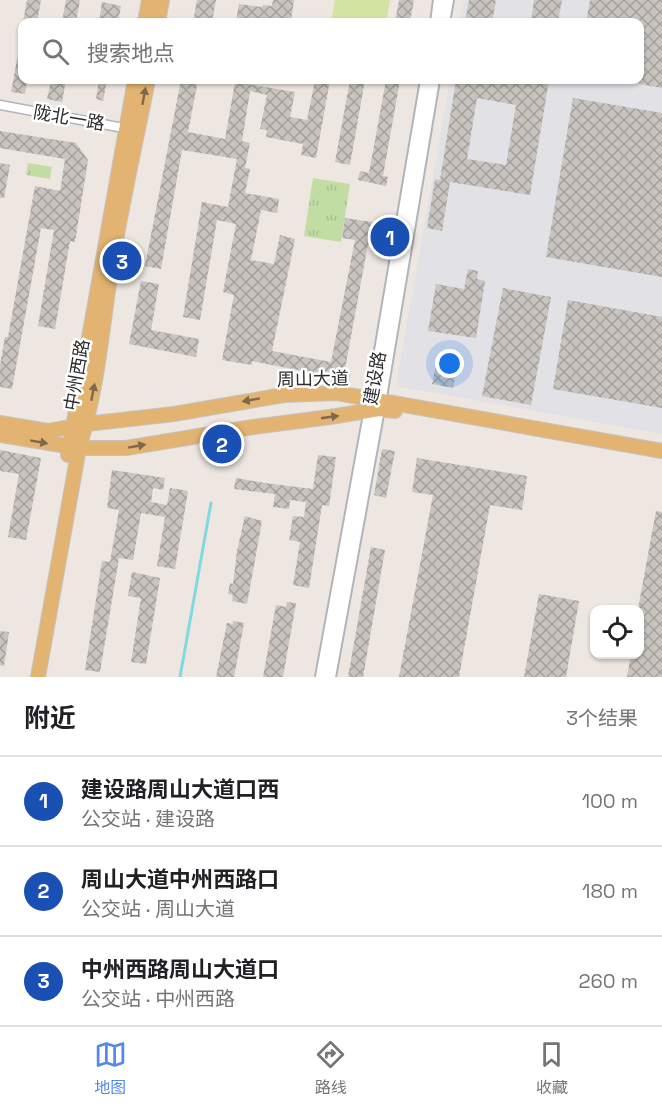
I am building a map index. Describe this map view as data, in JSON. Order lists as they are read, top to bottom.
{
  "streets": {
    "main road": ["中州西路", "周山大道"],
    "street": ["陇北一路", "建设路"]
  },
  "crossings": [
    ["陇北一路", "中州西路"],
    ["中州西路", "周山大道"],
    ["建设路", "周山大道"]
  ],
  "page": {
    "search": "搜索地点",
    "pins": ["1", "3", "2"],
    "heading": ["附近", "3个结果"],
    "list": [
      {
        "mark": "1",
        "name": "建设路周山大道口西",
        "note": "公交站 · 建设路",
        "value": "100 m"
      },
      {
        "mark": "2",
        "name": "周山大道中州西路口",
        "note": "公交站 · 周山大道",
        "value": "180 m"
      },
      {
        "mark": "3",
        "name": "中州西路周山大道口",
        "note": "公交站 · 中州西路",
        "value": "260 m"
      }
    ],
    "nav": ["地图", "路线", "收藏"]
  }
}
